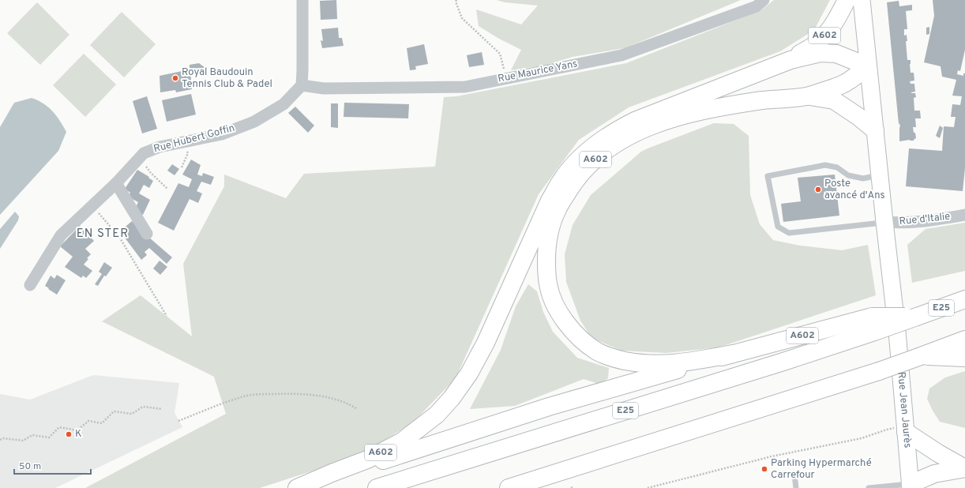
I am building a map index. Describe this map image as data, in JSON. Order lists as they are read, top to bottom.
{
  "streets": {
    "highway": ["A602", "E25"],
    "main road": ["Rue Jean Jaurès"],
    "street": ["Rue Maurice Yans", "Rue Hubert Goffin", "Rue d'Italie"]
  },
  "crossings": [
    ["A602", "E25"],
    ["A602", "Rue Jean Jaurès"],
    ["Rue Maurice Yans", "Rue Hubert Goffin"],
    ["Rue d'Italie", "Rue Jean Jaurès"]
  ],
  "districts": ["EN STER"],
  "places": [
    "Royal Baudouin Tennis Club & Padel",
    "Poste avancé d'Ans",
    "K",
    "Parking Hypermarché Carrefour"
  ],
  "scale_bar": "50 m"
}
